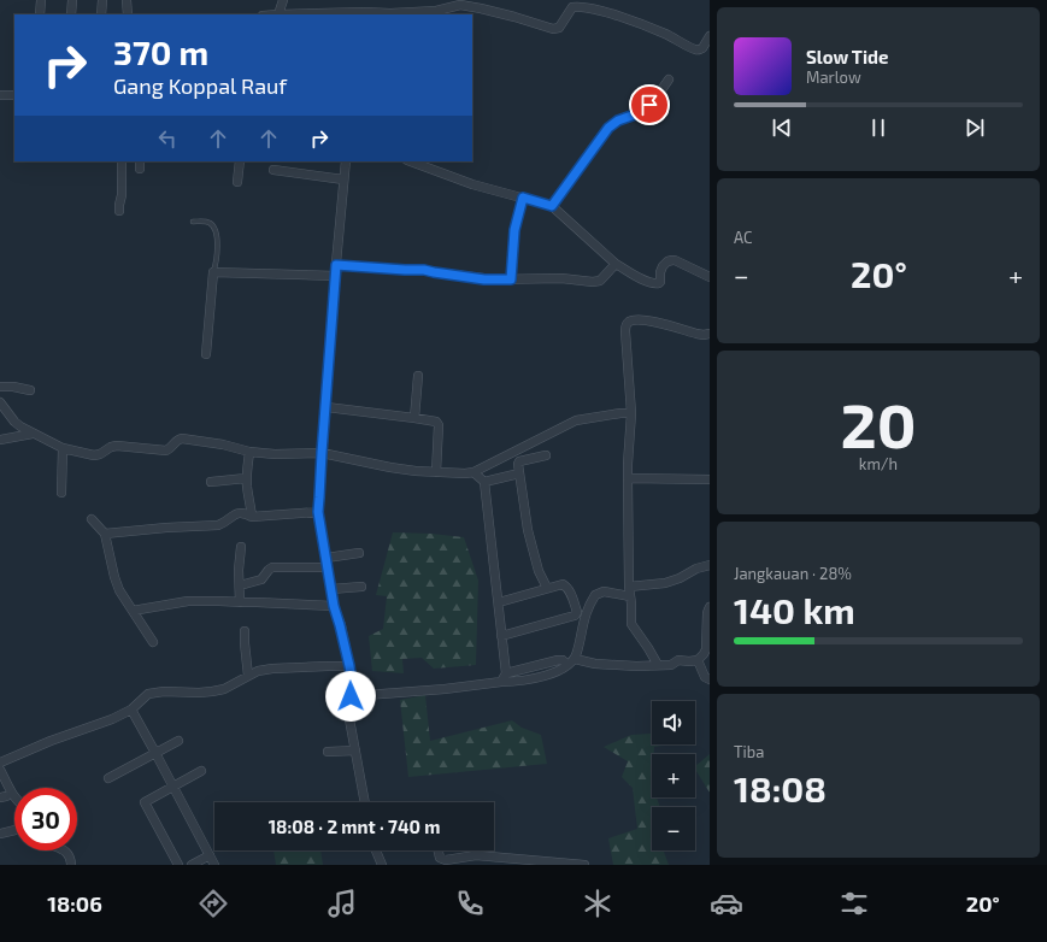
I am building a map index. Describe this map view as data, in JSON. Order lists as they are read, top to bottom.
{
  "page": {
    "turn": ["370 m", "Gang Koppal Rauf"],
    "song": ["Slow Tide", "Marlow"],
    "tile": [
      "AC",
      ["20", "km/h"],
      ["Jangkauan · 28%", "140 km"],
      ["Tiba", "18:08"]
    ],
    "heat": ["−", "20°", "+"],
    "map_buttons": ["+", "−"],
    "limit": "30",
    "trip": "18:08 · 2 mnt · 740 m",
    "tabs": ["18:06", "20°"]
  }
}
